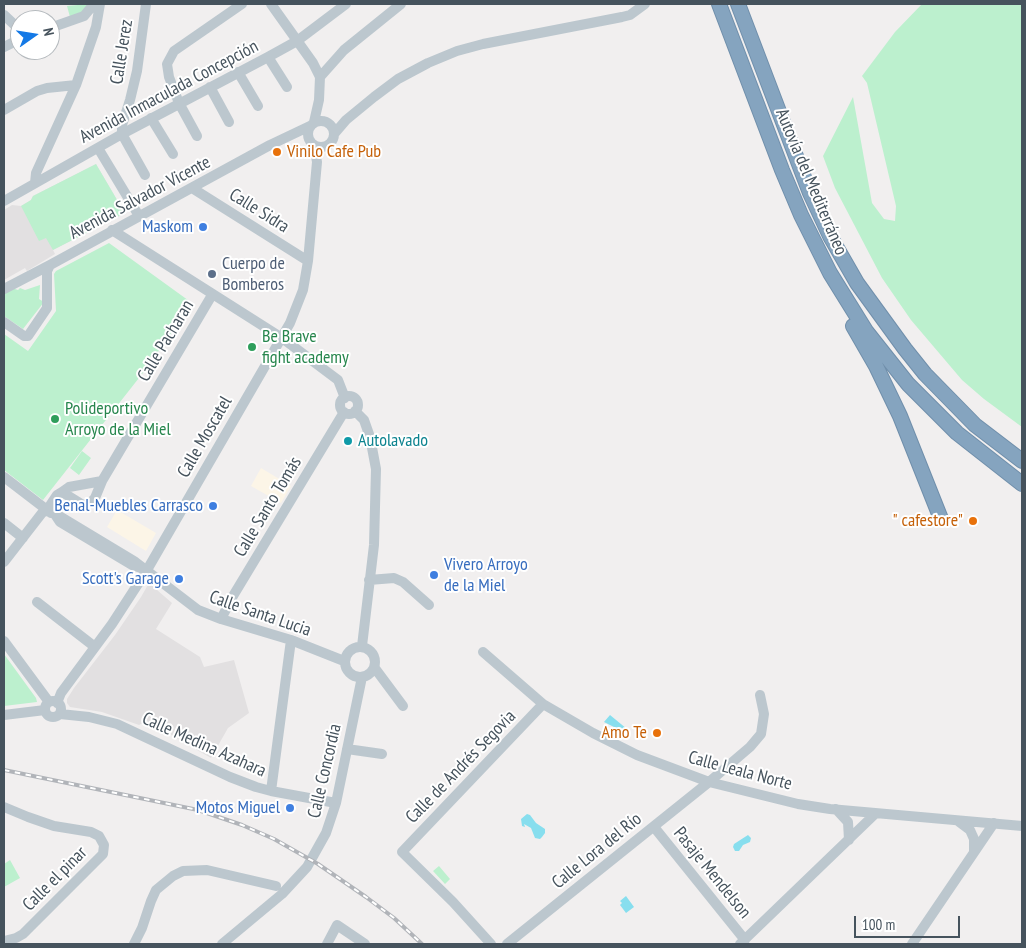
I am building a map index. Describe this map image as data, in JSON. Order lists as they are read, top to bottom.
{
  "streets": {
    "highway": ["Autovía del Mediterráneo"],
    "street": [
      "Calle Jerez",
      "Avenida Inmaculada Concepción",
      "Avenida Salvador Vicente",
      "Calle Sidra",
      "Calle Pacharan",
      "Calle Moscatel",
      "Calle Santo Tomás",
      "Calle Santa Lucia",
      "Calle Medina Azahara",
      "Calle de Andrés Segovia",
      "Calle Concordia",
      "Calle Leala Norte",
      "Calle Lora del Río",
      "Pasaje Mendelson",
      "Calle el pinar"
    ]
  },
  "crossings": [
    ["Calle Jerez", "Avenida Inmaculada Concepción"],
    ["Avenida Salvador Vicente", "Calle Sidra"],
    ["Avenida Salvador Vicente", "Calle Moscatel"],
    ["Calle Sidra", "Calle Moscatel"],
    ["Calle Moscatel", "Calle Santa Lucia"],
    ["Calle Moscatel", "Calle Medina Azahara"],
    ["Calle Santo Tomás", "Calle Santa Lucia"],
    ["Calle Santa Lucia", "Calle Concordia"],
    ["Calle Medina Azahara", "Calle Concordia"],
    ["Calle de Andrés Segovia", "Calle Leala Norte"],
    ["Calle Leala Norte", "Calle Lora del Río"],
    ["Calle Lora del Río", "Pasaje Mendelson"]
  ],
  "places": [
    "Vinilo Cafe Pub",
    "Maskom",
    "Cuerpo de Bomberos",
    "Be Brave fight academy",
    "Polideportivo Arroyo de la Miel",
    "Autolavado",
    "Benal-Muebles Carrasco",
    "\" cafestore\"",
    "Vivero Arroyo de la Miel",
    "Scott's Garage",
    "Amo Te",
    "Motos Miguel"
  ],
  "scale_bar": "100 m",
  "north": "right"
}
